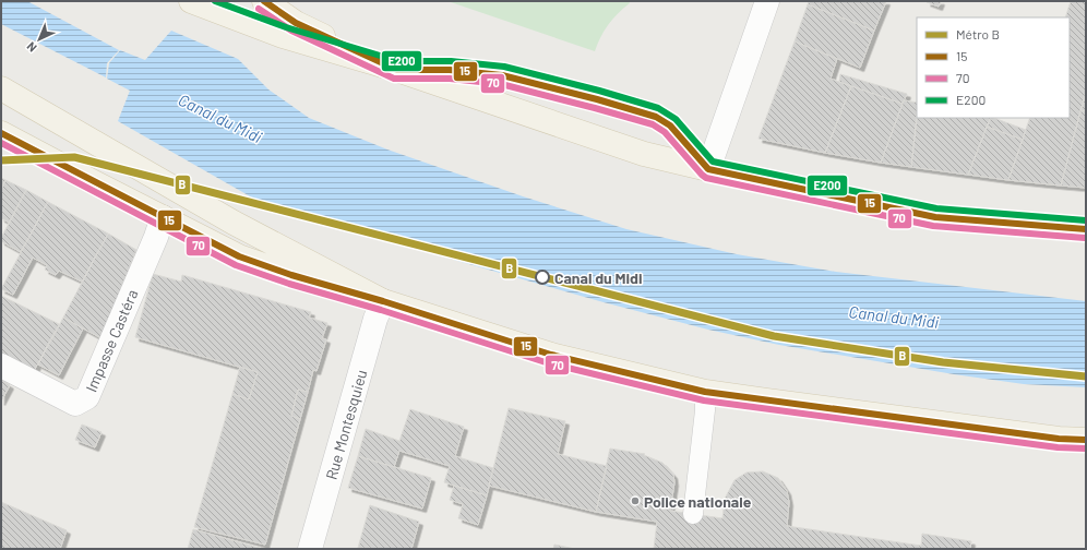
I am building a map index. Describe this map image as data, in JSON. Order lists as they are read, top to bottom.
{
  "streets": {
    "street": ["Impasse Castéra", "Rue Montesquieu"]
  },
  "water": ["Canal du Midi"],
  "places": ["Canal du Midi", "Police nationale"],
  "lines": [
    "transit line 15",
    "transit line E200",
    "transit line 70",
    "metro line B"
  ],
  "legend": [
    "Métro B",
    "15",
    "70",
    "E200"
  ],
  "north": "bottom left"
}
